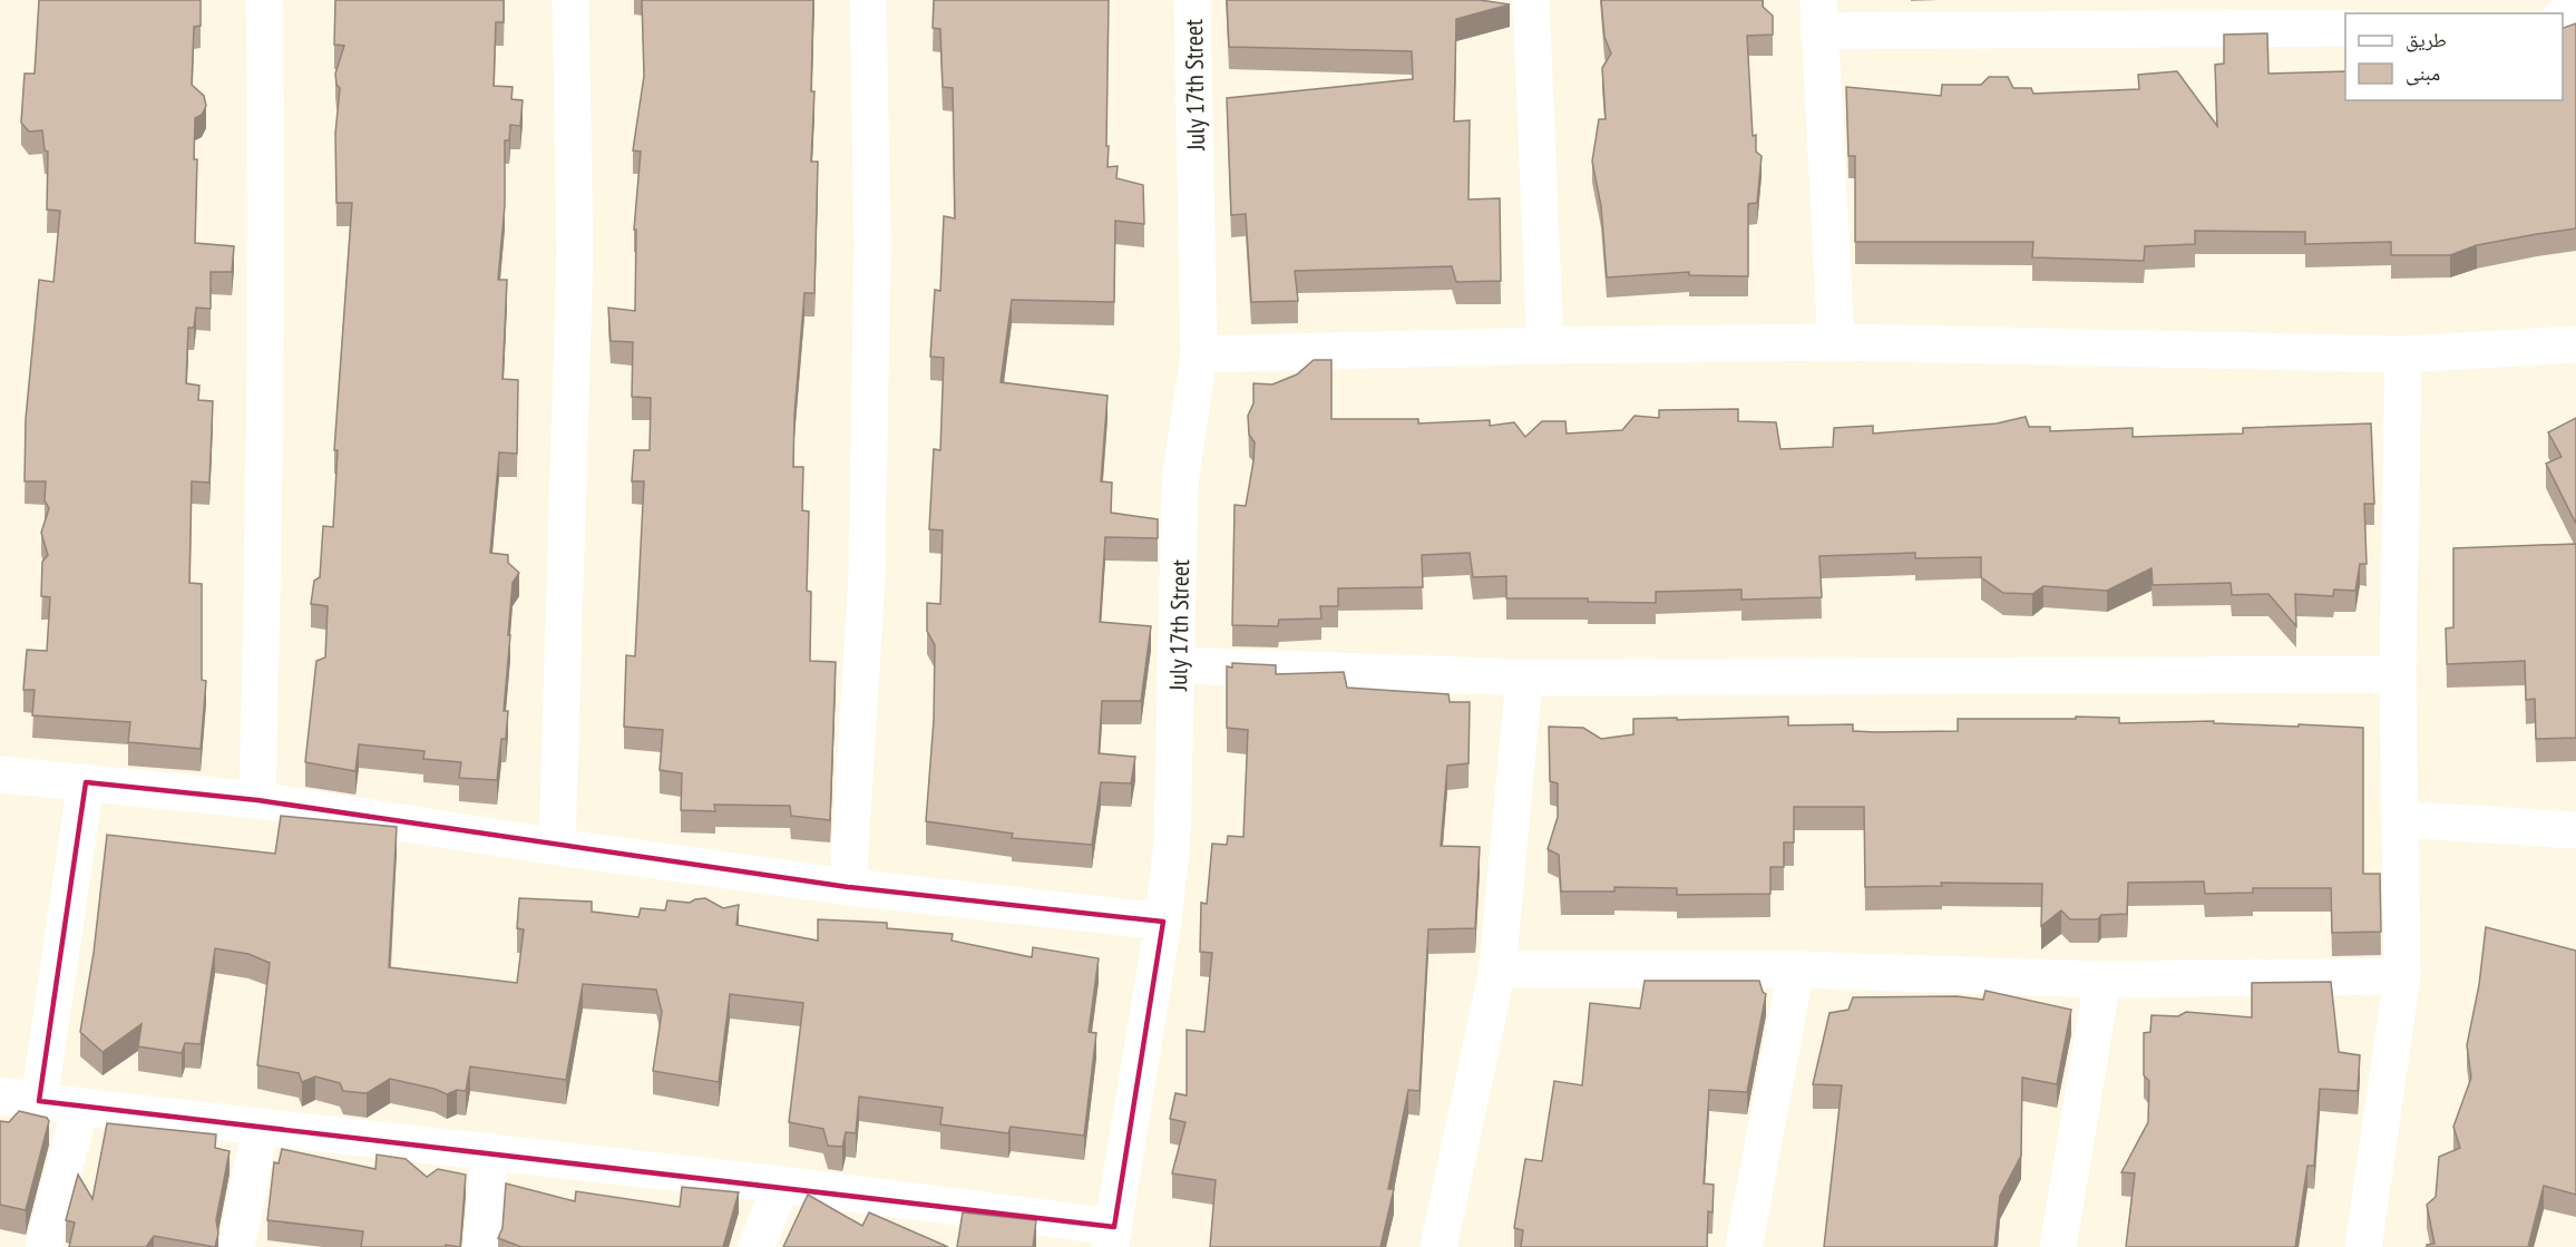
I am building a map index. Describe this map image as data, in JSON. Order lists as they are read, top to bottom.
{
  "streets": {
    "street": ["July 17th Street"]
  },
  "legend": ["طريق", "مبنى"]
}
